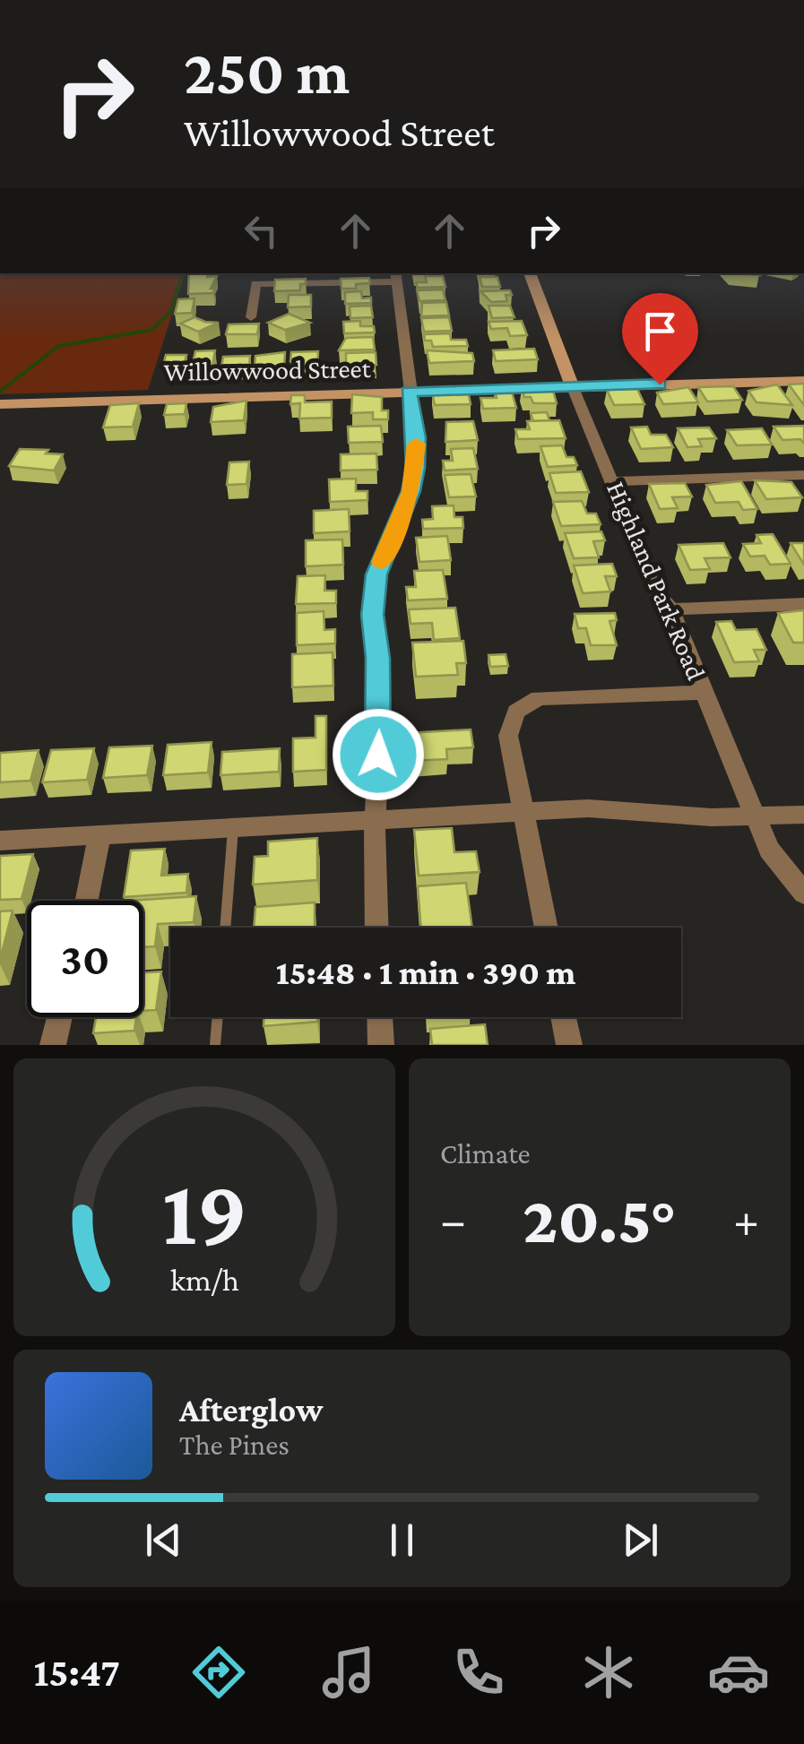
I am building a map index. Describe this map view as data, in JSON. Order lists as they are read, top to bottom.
{
  "streets": {
    "street": ["Willowwood Street", "Highland Park Road"]
  },
  "crossings": [
    ["Willowwood Street", "Highland Park Road"]
  ],
  "page": {
    "turn": ["250 m", "Willowwood Street"],
    "limit": "30",
    "trip": "15:48 · 1 min · 390 m",
    "tile": "Climate",
    "heat": ["−", "20.5°", "+"],
    "song": ["Afterglow", "The Pines"],
    "tabs": "15:47",
    "gauge": ["19", "km/h"]
  }
}
